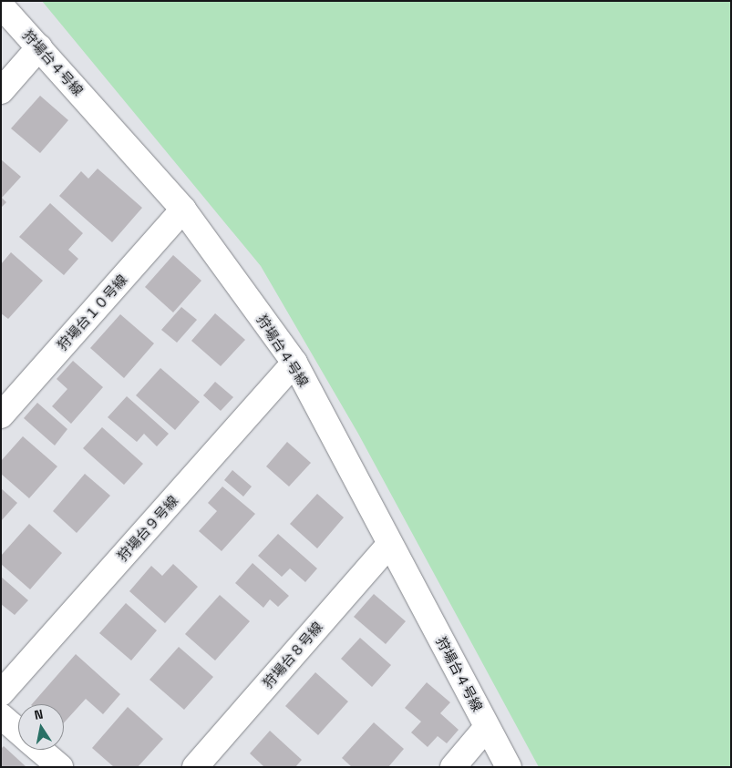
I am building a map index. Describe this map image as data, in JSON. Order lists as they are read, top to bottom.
{
  "streets": {
    "street": [
      "狩場台４号線",
      "狩場台１０号線",
      "狩場台９号線",
      "狩場台８号線"
    ]
  },
  "crossings": [
    ["狩場台４号線", "狩場台１０号線"],
    ["狩場台４号線", "狩場台９号線"],
    ["狩場台４号線", "狩場台８号線"]
  ],
  "north": "top"
}
